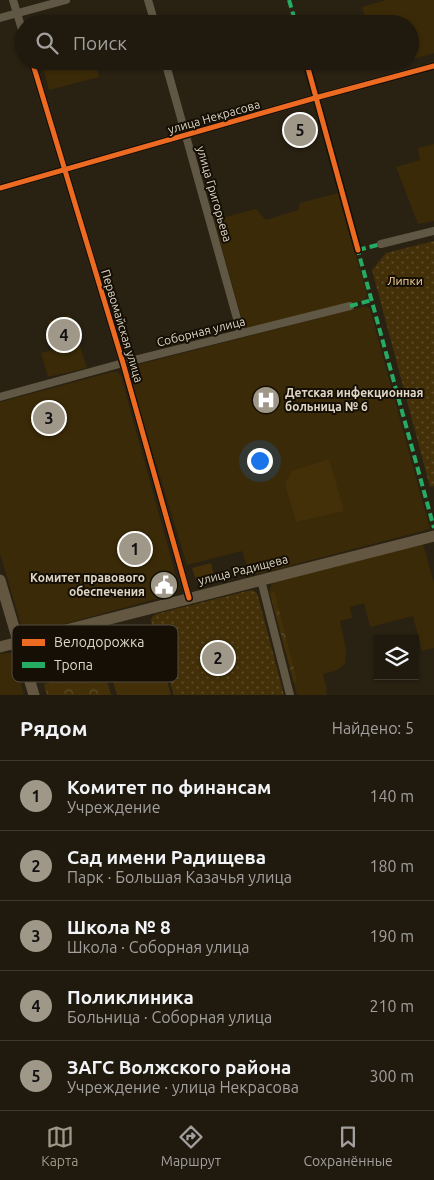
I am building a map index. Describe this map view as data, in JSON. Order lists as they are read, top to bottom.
{
  "streets": {
    "street": [
      "улица Некрасова",
      "улица Григорьева",
      "Первомайская улица",
      "Соборная улица",
      "улица Радищева"
    ]
  },
  "crossings": [
    ["улица Некрасова", "улица Григорьева"],
    ["улица Некрасова", "Первомайская улица"],
    ["улица Григорьева", "Соборная улица"],
    ["Первомайская улица", "Соборная улица"],
    ["Первомайская улица", "улица Радищева"]
  ],
  "parks": ["Липки"],
  "places": {
    "hospital": ["Детская инфекционная больница № 6"],
    "public building": ["Комитет правового обеспечения"]
  },
  "legend": ["Велодорожка", "Тропа"],
  "page": {
    "search": "Поиск",
    "pins": [
      "5",
      "4",
      "3",
      "1",
      "2"
    ],
    "heading": ["Рядом", "Найдено: 5"],
    "list": [
      {
        "mark": "1",
        "name": "Комитет по финансам",
        "note": "Учреждение",
        "value": "140 m"
      },
      {
        "mark": "2",
        "name": "Сад имени Радищева",
        "note": "Парк · Большая Казачья улица",
        "value": "180 m"
      },
      {
        "mark": "3",
        "name": "Школа № 8",
        "note": "Школа · Соборная улица",
        "value": "190 m"
      },
      {
        "mark": "4",
        "name": "Поликлиника",
        "note": "Больница · Соборная улица",
        "value": "210 m"
      },
      {
        "mark": "5",
        "name": "ЗАГС Волжского района",
        "note": "Учреждение · улица Некрасова",
        "value": "300 m"
      }
    ],
    "nav": ["Карта", "Маршрут", "Сохранённые"]
  }
}
